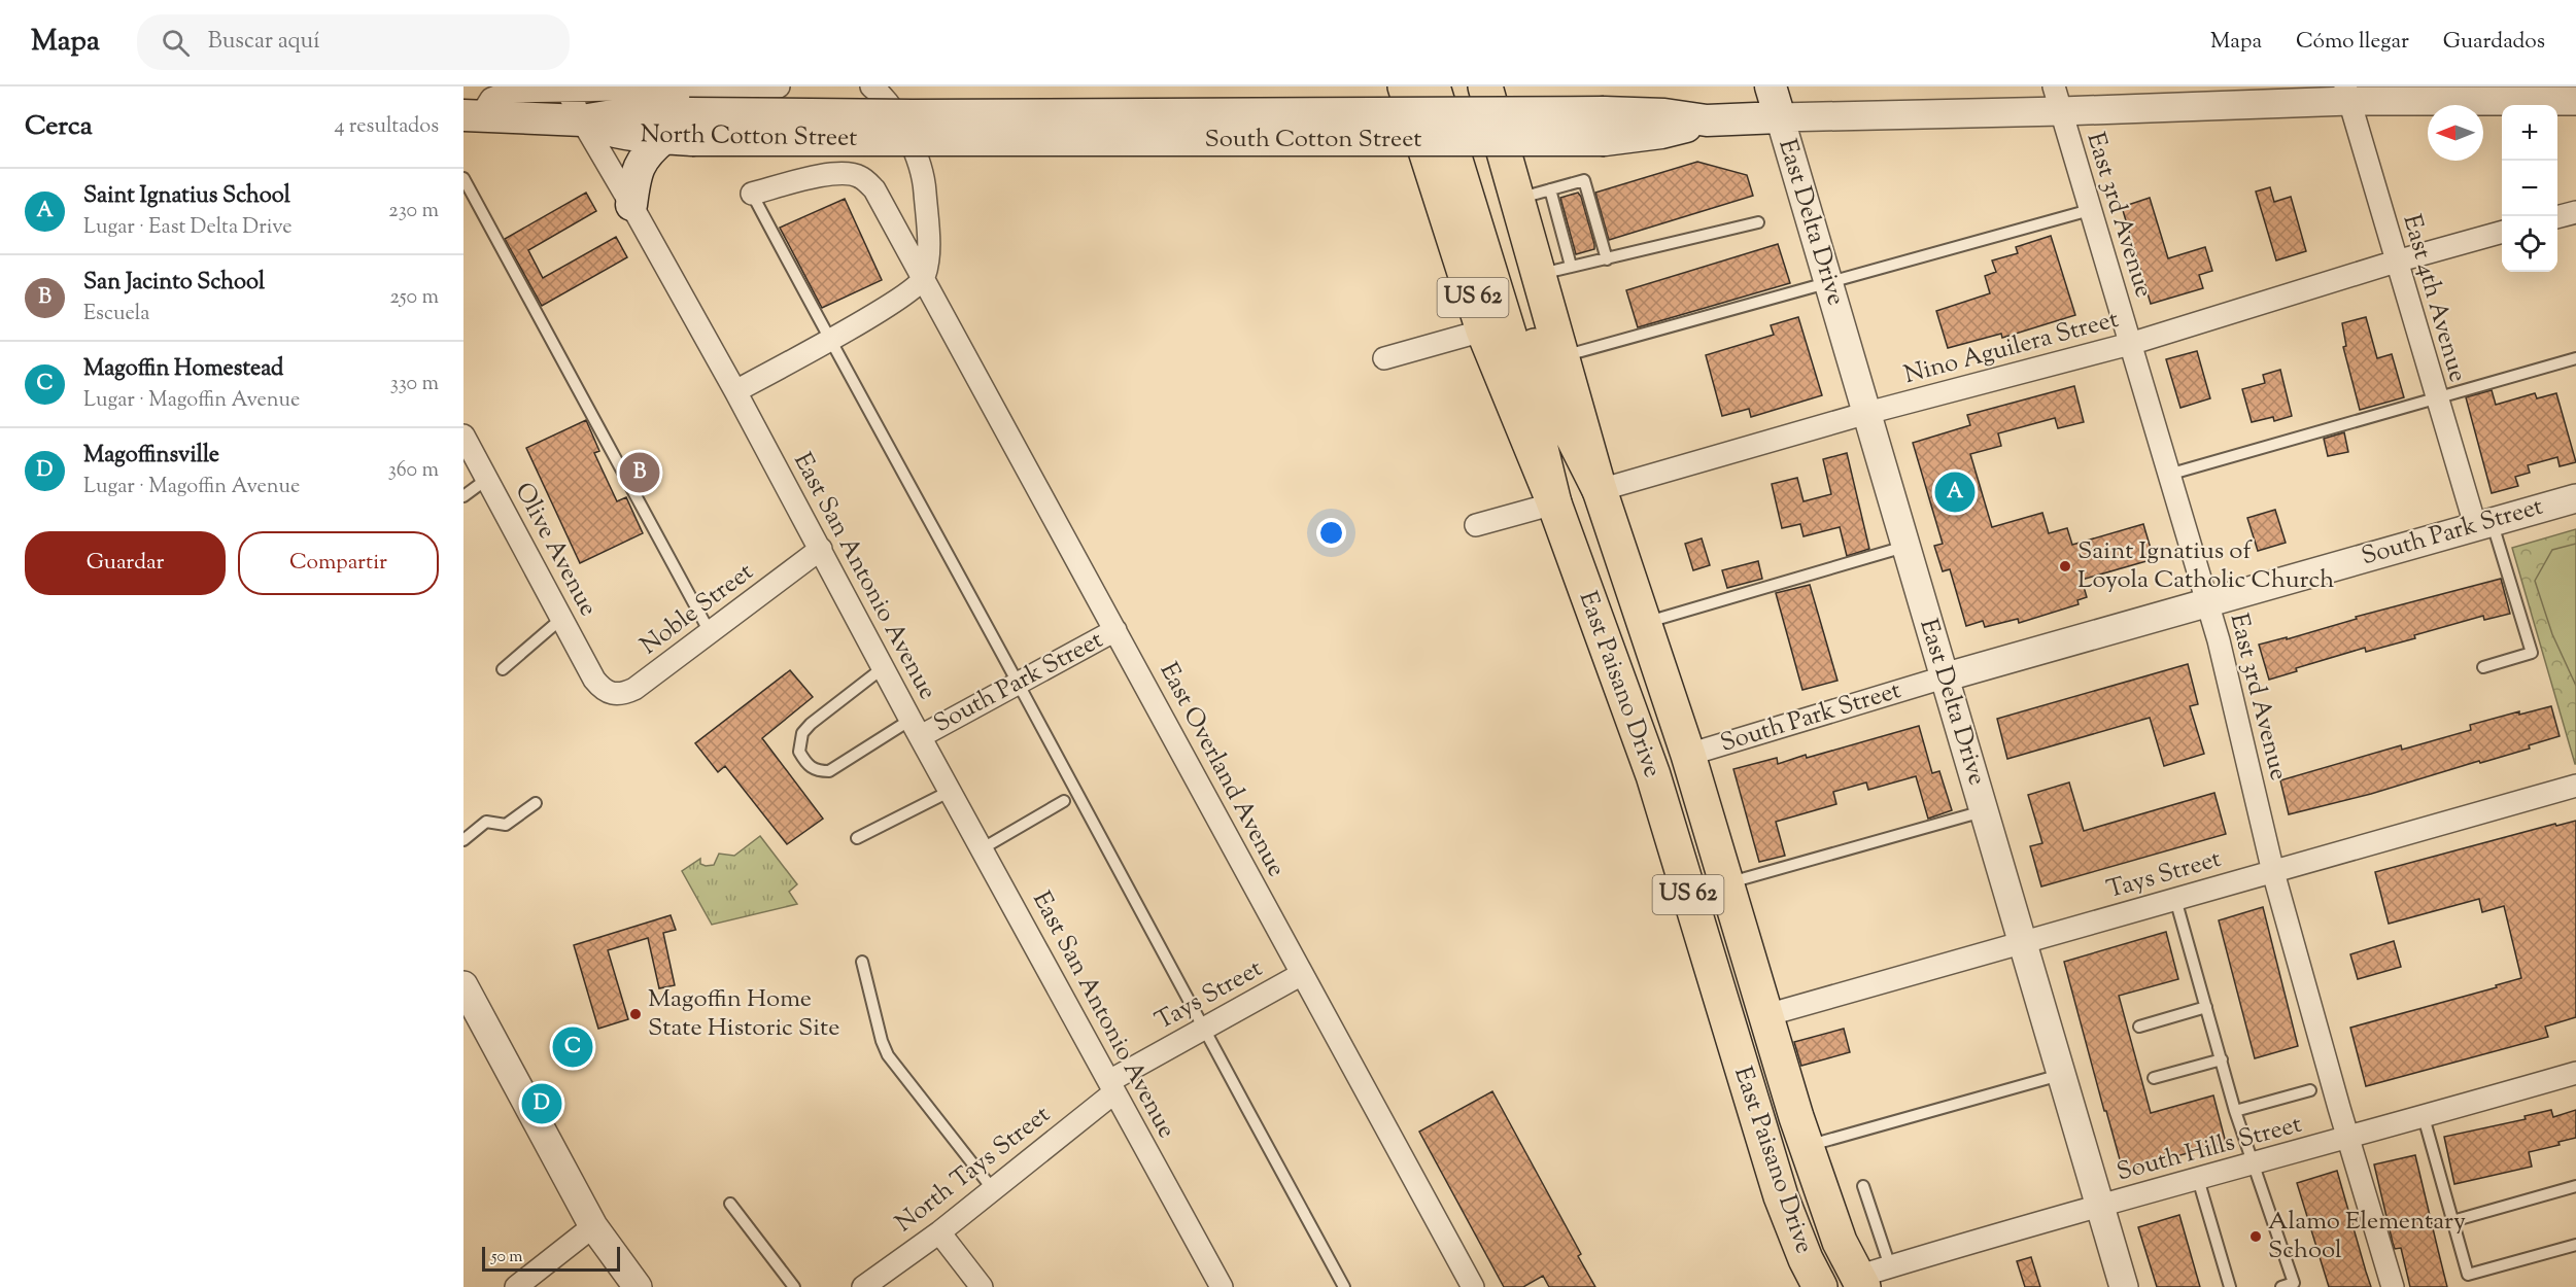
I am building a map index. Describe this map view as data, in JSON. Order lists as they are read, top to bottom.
{
  "streets": {
    "main road": [
      "North Cotton Street",
      "South Cotton Street",
      "US 62",
      "East Paisano Drive"
    ],
    "street": [
      "East 3rd Avenue",
      "East Delta Drive",
      "East 4th Avenue",
      "Nino Aguilera Street",
      "South Park Street",
      "Olive Avenue",
      "East San Antonio Avenue",
      "Noble Street",
      "East Overland Avenue",
      "Tays Street",
      "South Hills Street",
      "North Tays Street"
    ]
  },
  "crossings": [
    ["North Cotton Street", "South Cotton Street"],
    ["North Cotton Street", "East San Antonio Avenue"],
    ["South Cotton Street", "East 3rd Avenue"],
    ["South Cotton Street", "East Delta Drive"],
    ["South Cotton Street", "East 4th Avenue"],
    ["East 3rd Avenue", "Nino Aguilera Street"],
    ["East 3rd Avenue", "South Park Street"],
    ["East 3rd Avenue", "Tays Street"],
    ["East 3rd Avenue", "South Hills Street"],
    ["East Delta Drive", "Nino Aguilera Street"],
    ["East Delta Drive", "South Park Street"],
    ["East Delta Drive", "Tays Street"],
    ["East Delta Drive", "South Hills Street"],
    ["East 4th Avenue", "Nino Aguilera Street"],
    ["East 4th Avenue", "South Park Street"],
    ["Nino Aguilera Street", "East Paisano Drive"],
    ["South Park Street", "East San Antonio Avenue"],
    ["South Park Street", "East Paisano Drive"],
    ["South Park Street", "East Overland Avenue"],
    ["Olive Avenue", "Noble Street"],
    ["East San Antonio Avenue", "Noble Street"],
    ["East San Antonio Avenue", "Tays Street"],
    ["East San Antonio Avenue", "North Tays Street"],
    ["East Paisano Drive", "Tays Street"],
    ["East Paisano Drive", "South Hills Street"],
    ["East Overland Avenue", "Tays Street"],
    ["Tays Street", "North Tays Street"]
  ],
  "places": ["Saint Ignatius of Loyola Catholic Church", "Magoffin Home State Historic Site", "Alamo Elementary School"],
  "scale_bar": "50 m",
  "north": "left",
  "page": {
    "header": "Mapa",
    "search": "Buscar aquí",
    "nav": ["Mapa", "Cómo llegar", "Guardados"],
    "heading": ["Cerca", "4 resultados"],
    "map_buttons": ["+", "−"],
    "list": [
      {
        "mark": "A",
        "name": "Saint Ignatius School",
        "note": "Lugar · East Delta Drive",
        "value": "230 m"
      },
      {
        "mark": "B",
        "name": "San Jacinto School",
        "note": "Escuela",
        "value": "250 m"
      },
      {
        "mark": "C",
        "name": "Magoffin Homestead",
        "note": "Lugar · Magoffin Avenue",
        "value": "330 m"
      },
      {
        "mark": "D",
        "name": "Magoffinsville",
        "note": "Lugar · Magoffin Avenue",
        "value": "360 m"
      }
    ],
    "pins": [
      "B",
      "A",
      "C",
      "D"
    ],
    "buttons": ["Guardar", "Compartir"],
    "scale": "50 m"
  }
}
